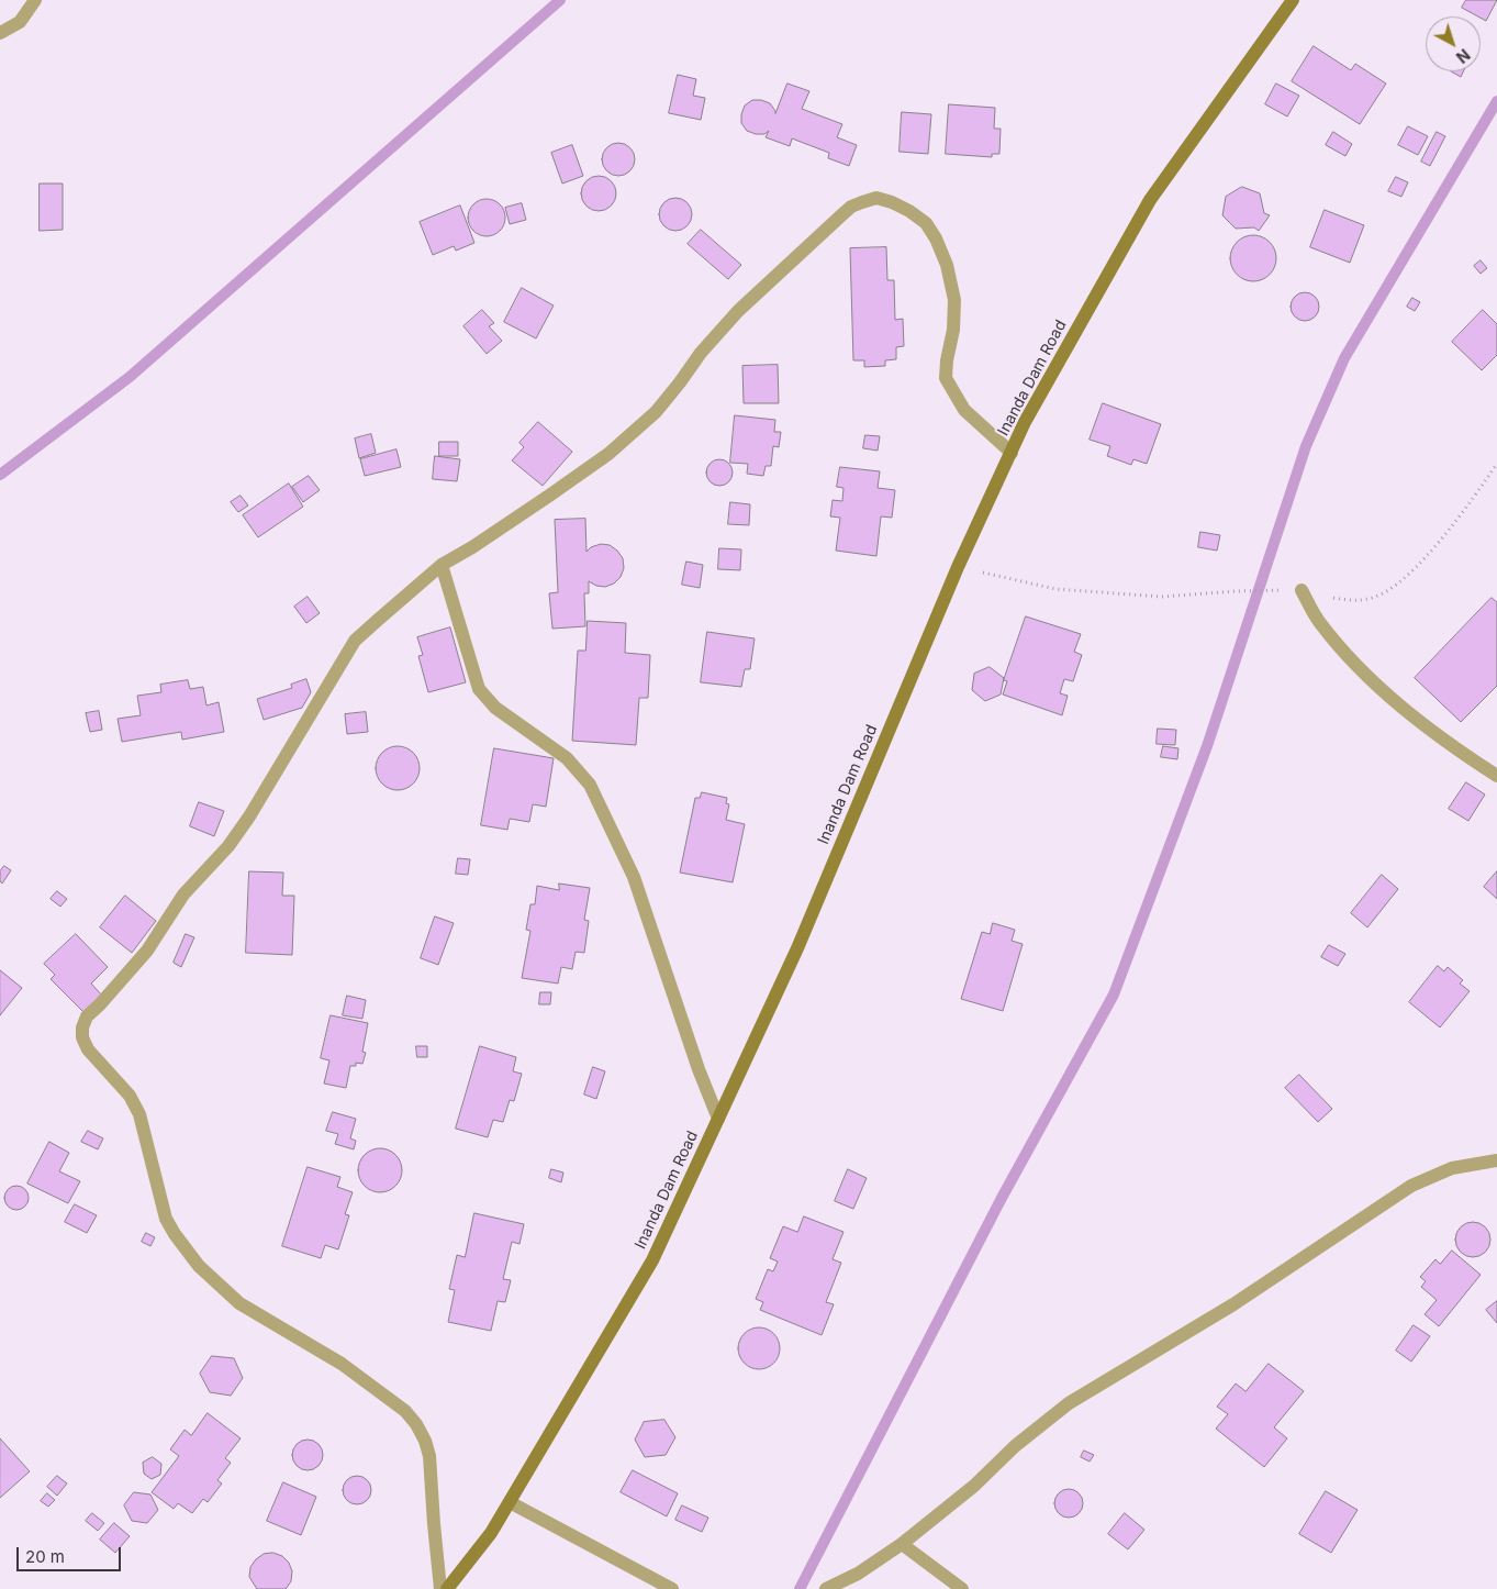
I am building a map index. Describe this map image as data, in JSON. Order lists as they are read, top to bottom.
{
  "streets": {
    "street": ["Inanda Dam Road"]
  },
  "scale_bar": "20 m",
  "north": "bottom right"
}
